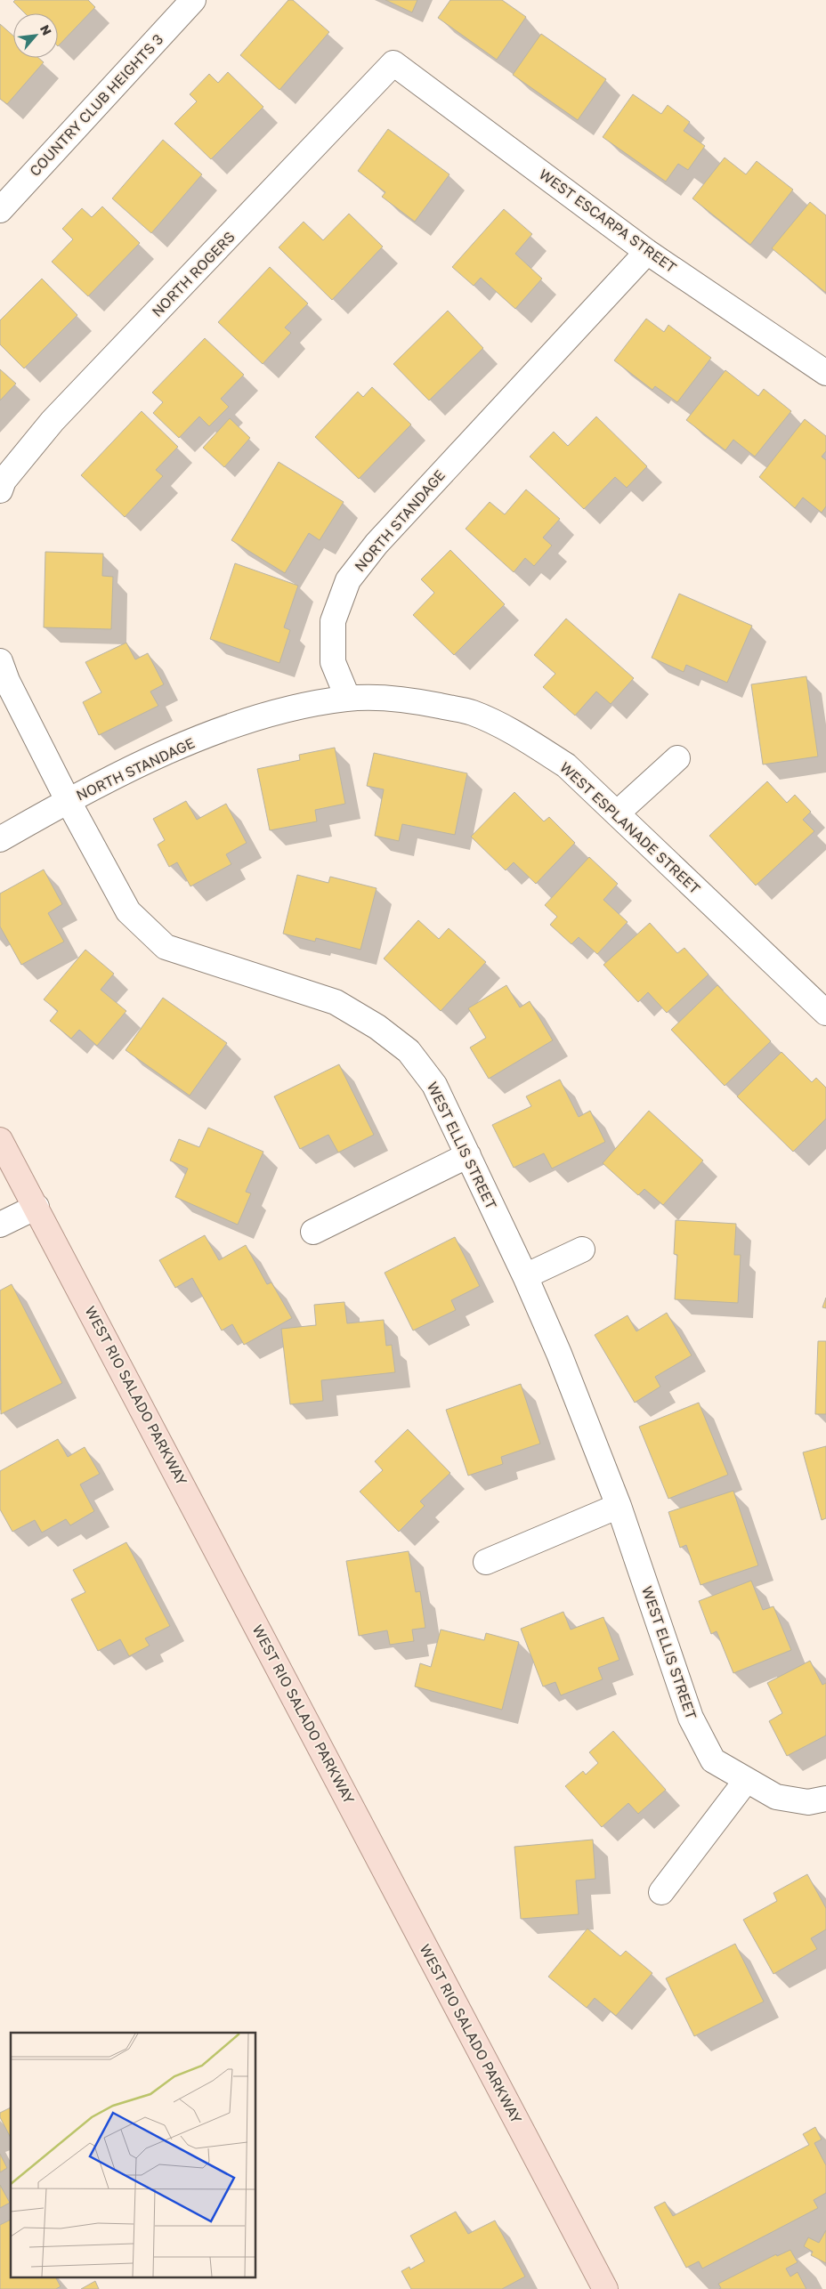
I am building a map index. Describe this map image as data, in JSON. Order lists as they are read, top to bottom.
{
  "streets": {
    "main road": ["WEST RIO SALADO PARKWAY"],
    "street": [
      "COUNTRY CLUB HEIGHTS 3",
      "WEST ESCARPA STREET",
      "NORTH ROGERS",
      "NORTH STANDAGE",
      "WEST ESPLANADE STREET",
      "WEST ELLIS STREET"
    ]
  },
  "crossings": [
    ["WEST ESCARPA STREET", "NORTH ROGERS"],
    ["WEST ESCARPA STREET", "NORTH STANDAGE"],
    ["NORTH STANDAGE", "WEST ESPLANADE STREET"],
    ["NORTH STANDAGE", "WEST ELLIS STREET"]
  ],
  "north": "top right"
}
